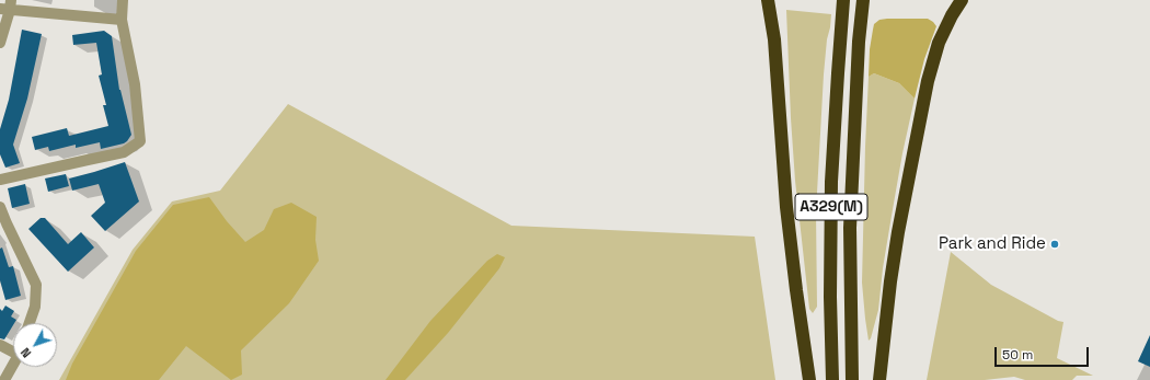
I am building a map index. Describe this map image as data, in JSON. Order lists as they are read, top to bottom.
{
  "streets": {
    "highway": ["A329(M)"]
  },
  "places": ["Park and Ride"],
  "scale_bar": "50 m",
  "north": "bottom left"
}
